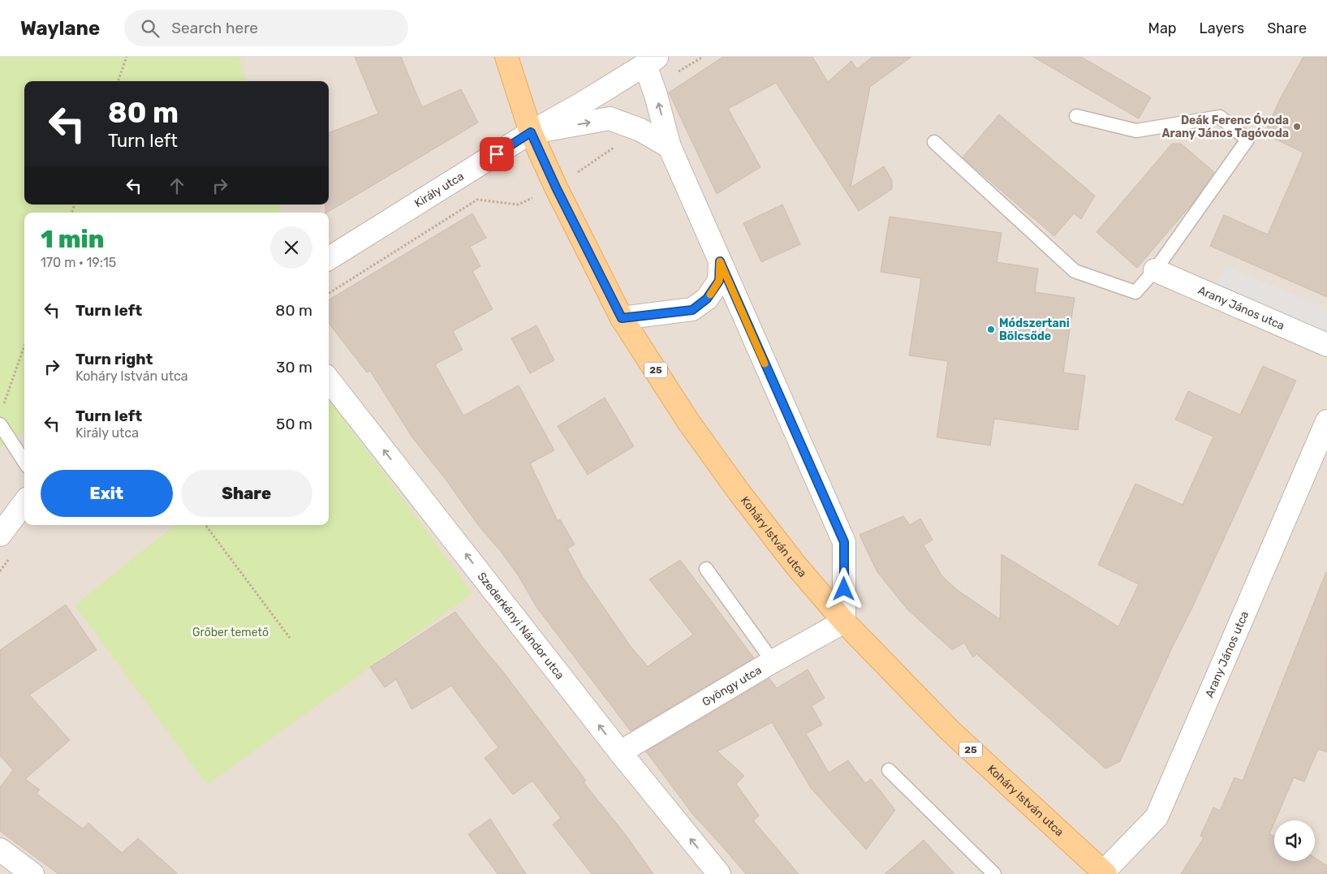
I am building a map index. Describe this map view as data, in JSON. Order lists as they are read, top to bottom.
{
  "streets": {
    "main road": ["25", "Koháry István utca"],
    "street": [
      "Király utca",
      "Arany János utca",
      "Szederkényi Nándor utca",
      "Gyöngy utca"
    ]
  },
  "crossings": [
    ["Király utca", "25"],
    ["Király utca", "Koháry István utca"],
    ["Arany János utca", "Koháry István utca"],
    ["25", "Koháry István utca"],
    ["Koháry István utca", "Gyöngy utca"],
    ["Szederkényi Nándor utca", "Gyöngy utca"]
  ],
  "one_way": ["Szederkényi Nándor utca"],
  "parks": ["Grőber temető"],
  "places": ["Deák Ferenc Óvoda Arany János Tagóvoda", "Módszertani Bölcsőde"],
  "page": {
    "header": "Waylane",
    "search": "Search here",
    "nav": ["Map", "Layers", "Share"],
    "turn": ["80 m", "Turn left"],
    "heading": ["1 min", "170 m · 19:15"],
    "list": [
      {
        "name": "Turn left",
        "value": "80 m"
      },
      {
        "name": "Turn right",
        "note": "Koháry István utca",
        "value": "30 m"
      },
      {
        "name": "Turn left",
        "note": "Király utca",
        "value": "50 m"
      }
    ],
    "buttons": ["Exit", "Share"]
  }
}
